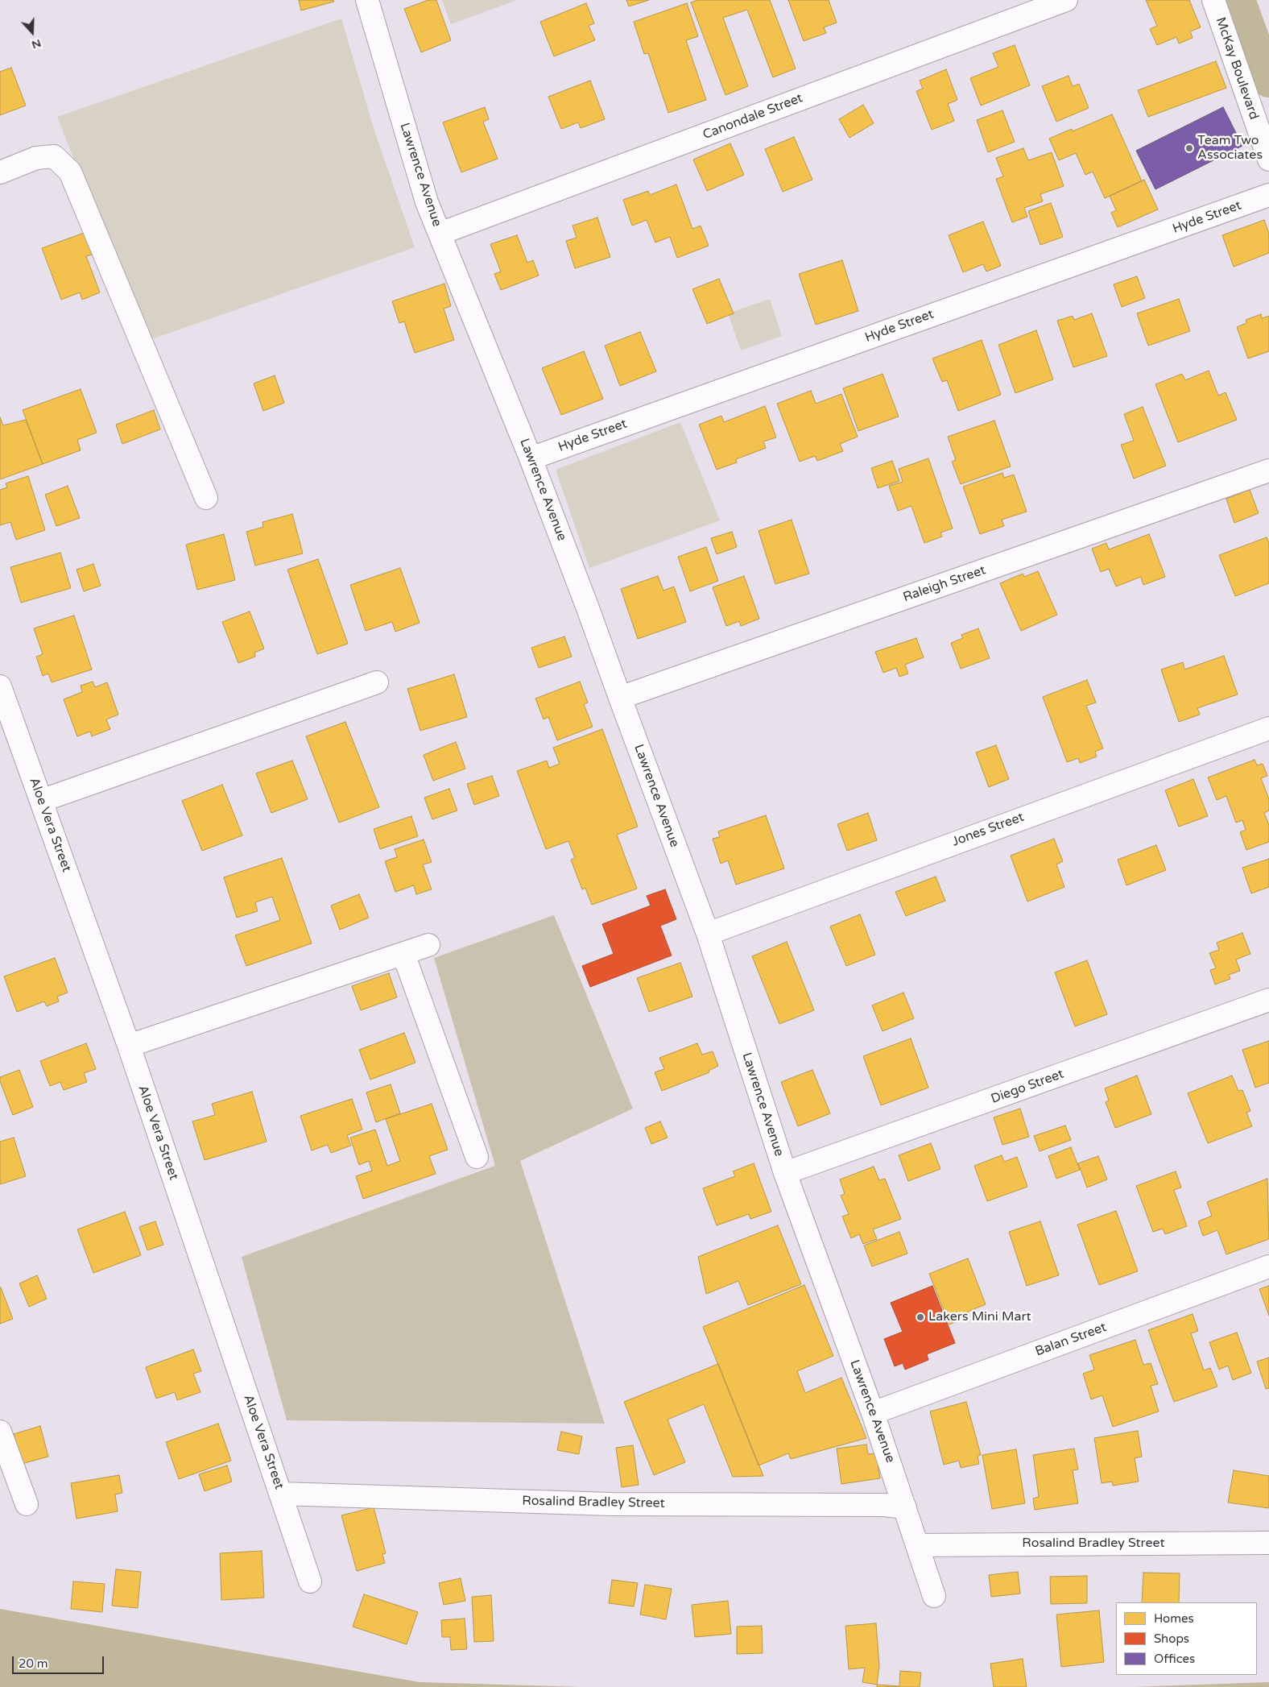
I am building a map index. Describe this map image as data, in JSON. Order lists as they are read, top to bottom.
{
  "streets": {
    "street": [
      "McKay Boulevard",
      "Canondale Street",
      "Lawrence Avenue",
      "Hyde Street",
      "Raleigh Street",
      "Aloe Vera Street",
      "Jones Street",
      "Diego Street",
      "Balan Street",
      "Rosalind Bradley Street"
    ]
  },
  "crossings": [
    ["Canondale Street", "Lawrence Avenue"],
    ["Lawrence Avenue", "Hyde Street"],
    ["Lawrence Avenue", "Raleigh Street"],
    ["Lawrence Avenue", "Jones Street"],
    ["Lawrence Avenue", "Diego Street"],
    ["Lawrence Avenue", "Balan Street"],
    ["Lawrence Avenue", "Rosalind Bradley Street"],
    ["Aloe Vera Street", "Rosalind Bradley Street"]
  ],
  "places": ["Team Two Associates", "Lakers Mini Mart"],
  "legend": ["Homes", "Shops", "Offices"],
  "scale_bar": "20 m",
  "north": "bottom"
}
